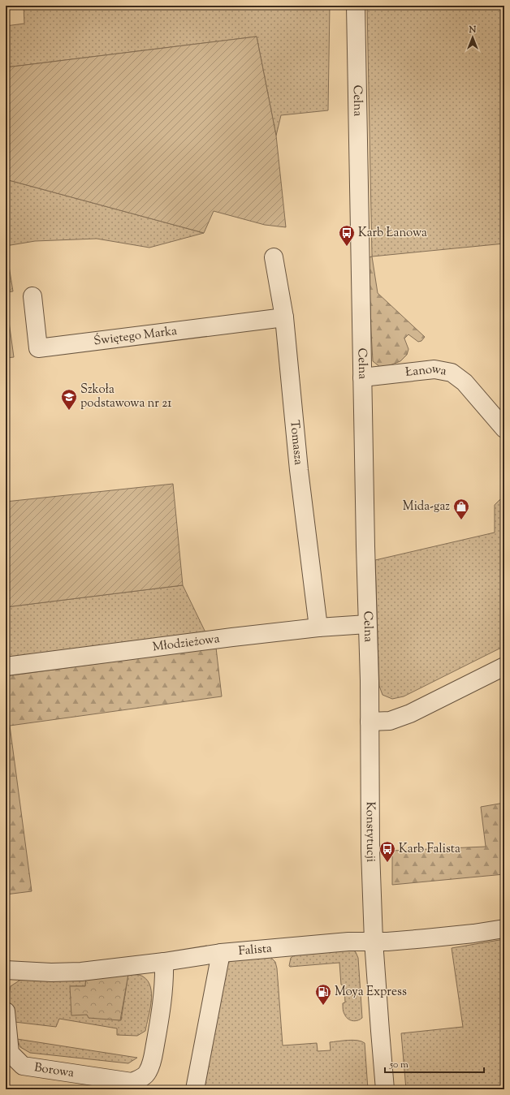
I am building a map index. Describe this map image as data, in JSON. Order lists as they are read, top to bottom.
{
  "streets": {
    "street": [
      "Celna",
      "Świętego Marka",
      "Łanowa",
      "Tomasza",
      "Młodzieżowa",
      "Konstytucji",
      "Falista",
      "Borowa"
    ]
  },
  "crossings": [
    ["Celna", "Łanowa"],
    ["Celna", "Młodzieżowa"],
    ["Celna", "Konstytucji"],
    ["Świętego Marka", "Tomasza"],
    ["Tomasza", "Młodzieżowa"],
    ["Konstytucji", "Falista"],
    ["Falista", "Borowa"]
  ],
  "places": {
    "bus stop": ["Karb Łanowa", "Karb Falista"],
    "school or university": ["Szkoła podstawowa nr 21"],
    "shop": ["Mida-gaz"],
    "fuel station": ["Moya Express"]
  },
  "scale_bar": "50 m",
  "north": "top"
}
